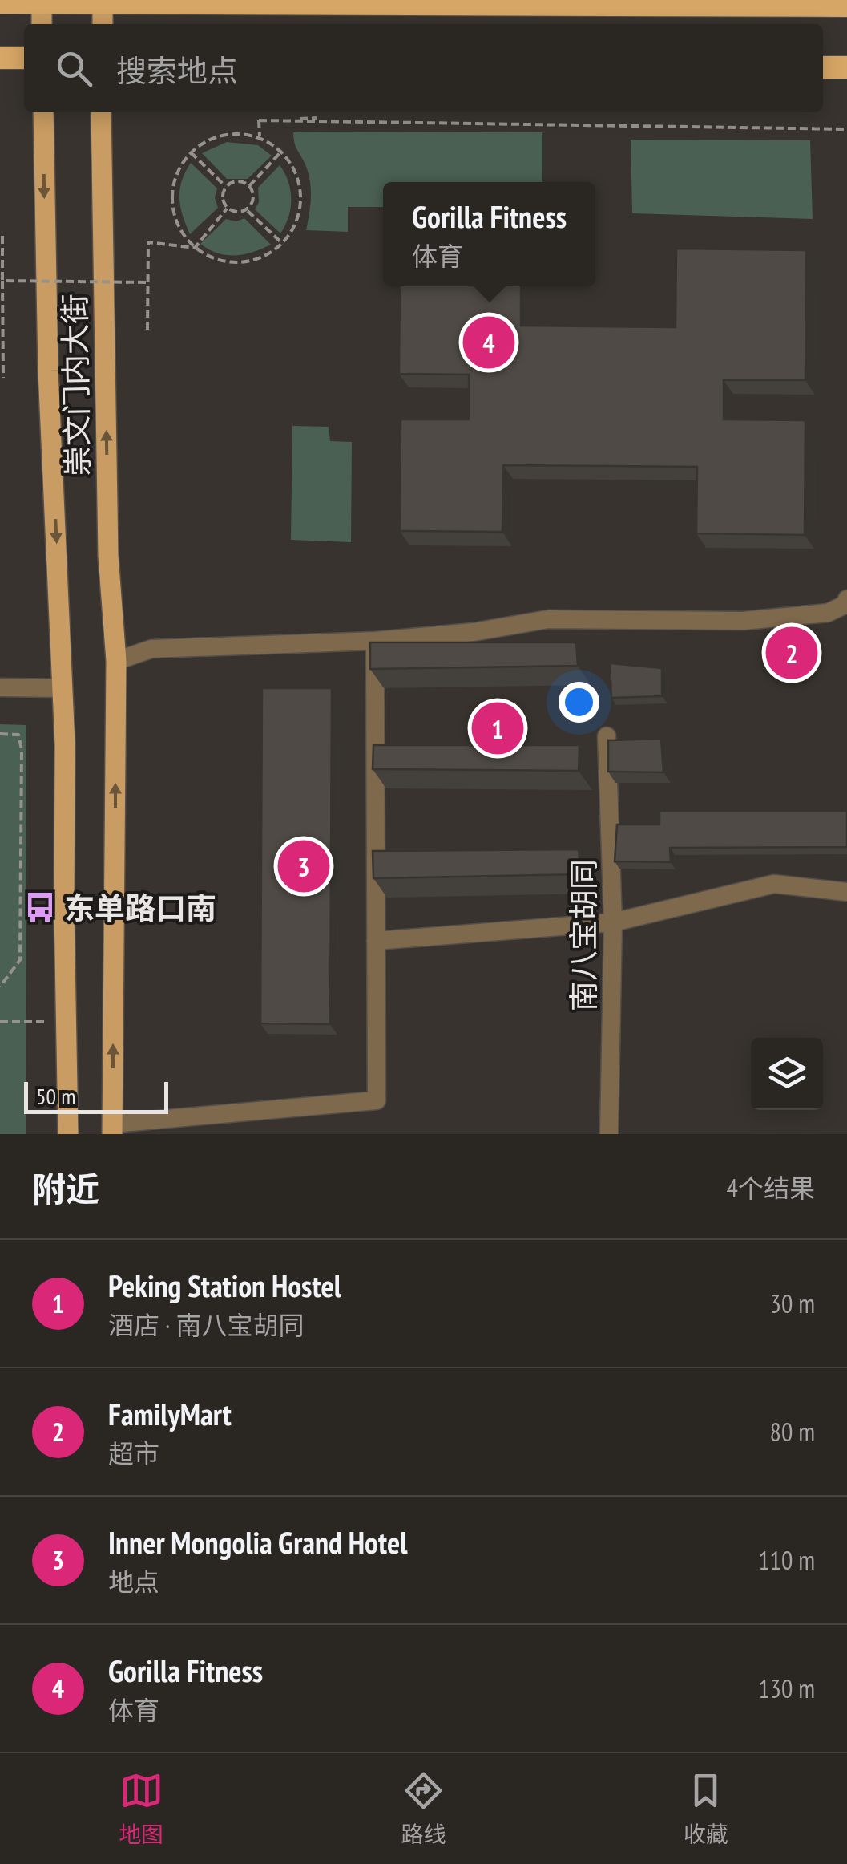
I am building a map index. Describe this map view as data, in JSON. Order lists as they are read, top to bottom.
{
  "streets": {
    "main road": ["崇文门内大街"],
    "street": ["南八宝胡同"]
  },
  "places": {
    "bus stop": ["东单路口南"]
  },
  "scale_bar": "50 m",
  "page": {
    "search": "搜索地点",
    "popup": ["Gorilla Fitness", "体育"],
    "pins": [
      "4",
      "2",
      "1",
      "3"
    ],
    "scale": "50 m",
    "heading": ["附近", "4个结果"],
    "list": [
      {
        "mark": "1",
        "name": "Peking Station Hostel",
        "note": "酒店 · 南八宝胡同",
        "value": "30 m"
      },
      {
        "mark": "2",
        "name": "FamilyMart",
        "note": "超市",
        "value": "80 m"
      },
      {
        "mark": "3",
        "name": "Inner Mongolia Grand Hotel",
        "note": "地点",
        "value": "110 m"
      },
      {
        "mark": "4",
        "name": "Gorilla Fitness",
        "note": "体育",
        "value": "130 m"
      }
    ],
    "nav": ["地图", "路线", "收藏"]
  }
}
